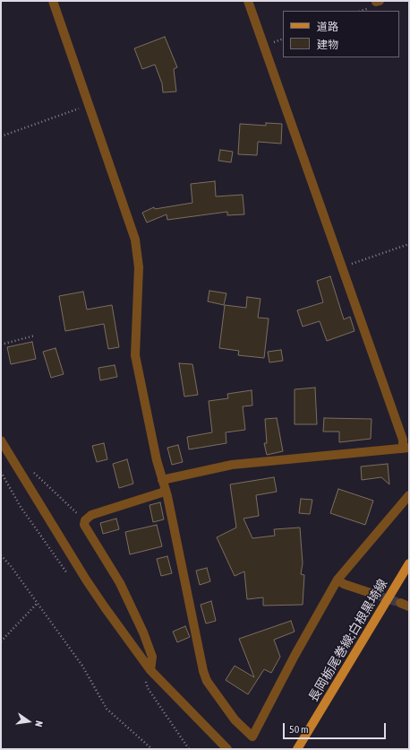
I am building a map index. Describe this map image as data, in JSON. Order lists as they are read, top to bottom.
{
  "streets": {
    "main road": ["長岡栃尾巻線;白根黒埼線"]
  },
  "legend": ["道路", "建物"],
  "scale_bar": "50 m",
  "north": "right"
}
